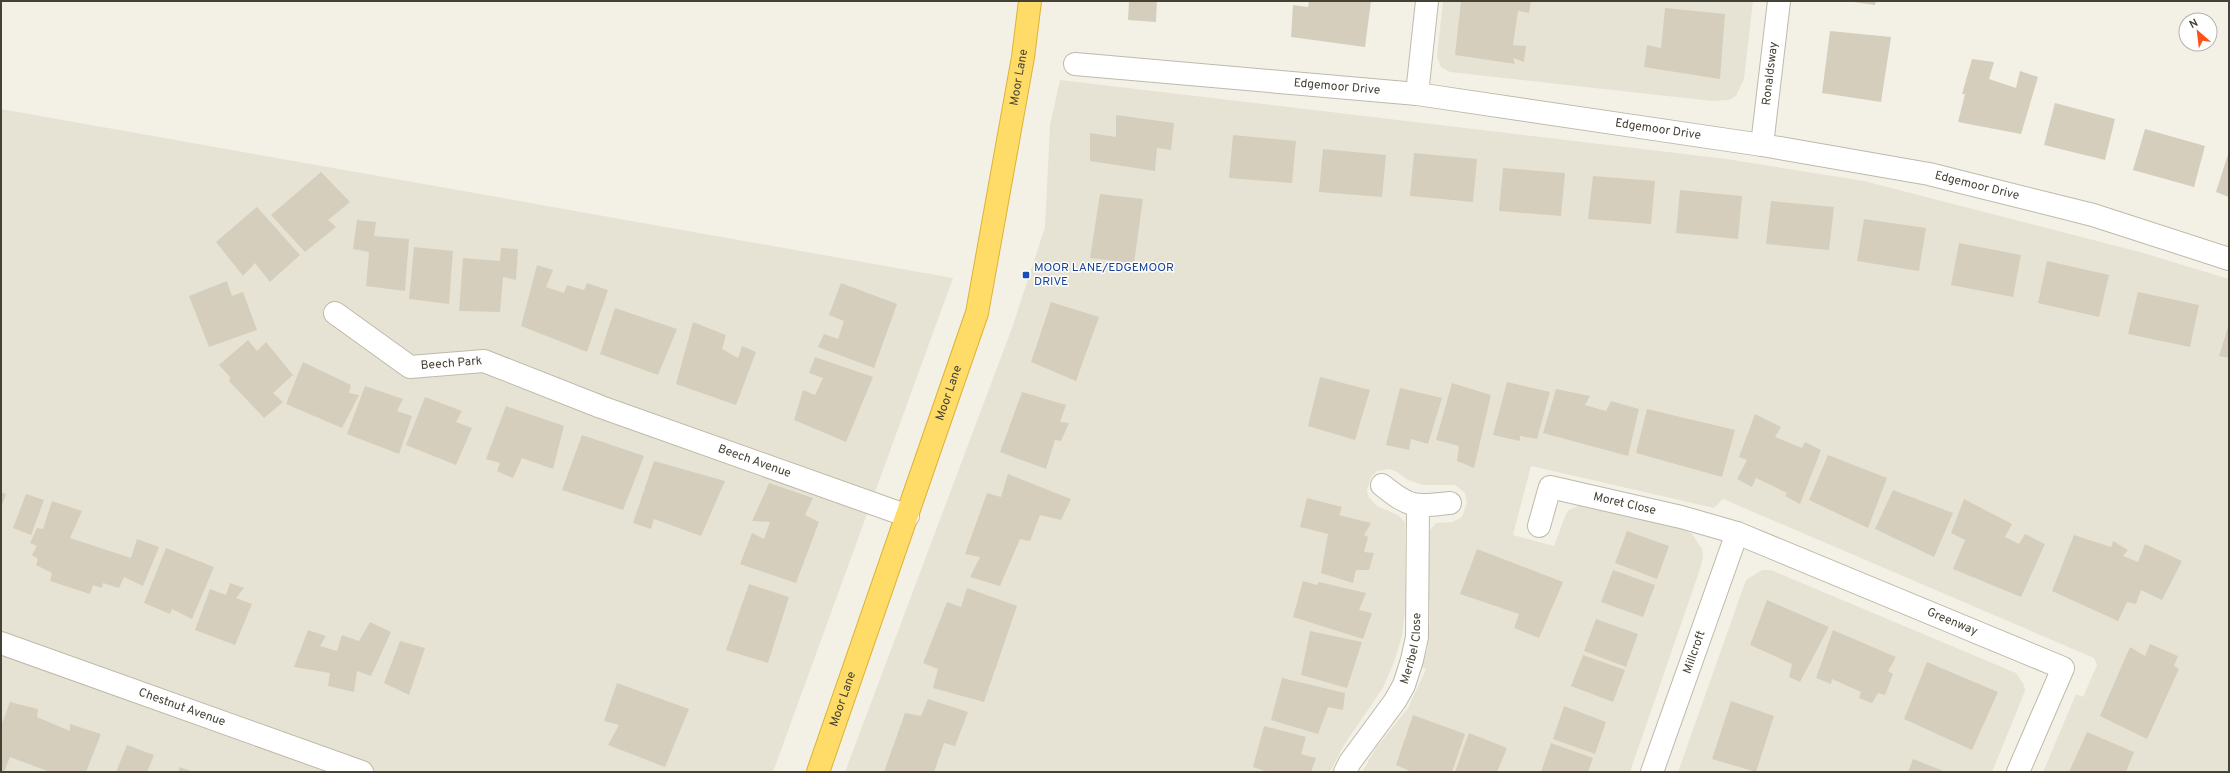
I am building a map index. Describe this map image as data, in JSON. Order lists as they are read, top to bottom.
{
  "streets": {
    "highway": ["Moor Lane"],
    "street": [
      "Ronaldsway",
      "Edgemoor Drive",
      "Beech Park",
      "Beech Avenue",
      "Moret Close",
      "Greenway",
      "Meribel Close",
      "Millcroft",
      "Chestnut Avenue"
    ]
  },
  "crossings": [
    ["Ronaldsway", "Edgemoor Drive"],
    ["Moor Lane", "Beech Avenue"],
    ["Beech Park", "Beech Avenue"],
    ["Moret Close", "Greenway"],
    ["Moret Close", "Millcroft"],
    ["Greenway", "Millcroft"]
  ],
  "places": {
    "transit": ["MOOR LANE/EDGEMOOR DRIVE"]
  },
  "north": "top left"
}
